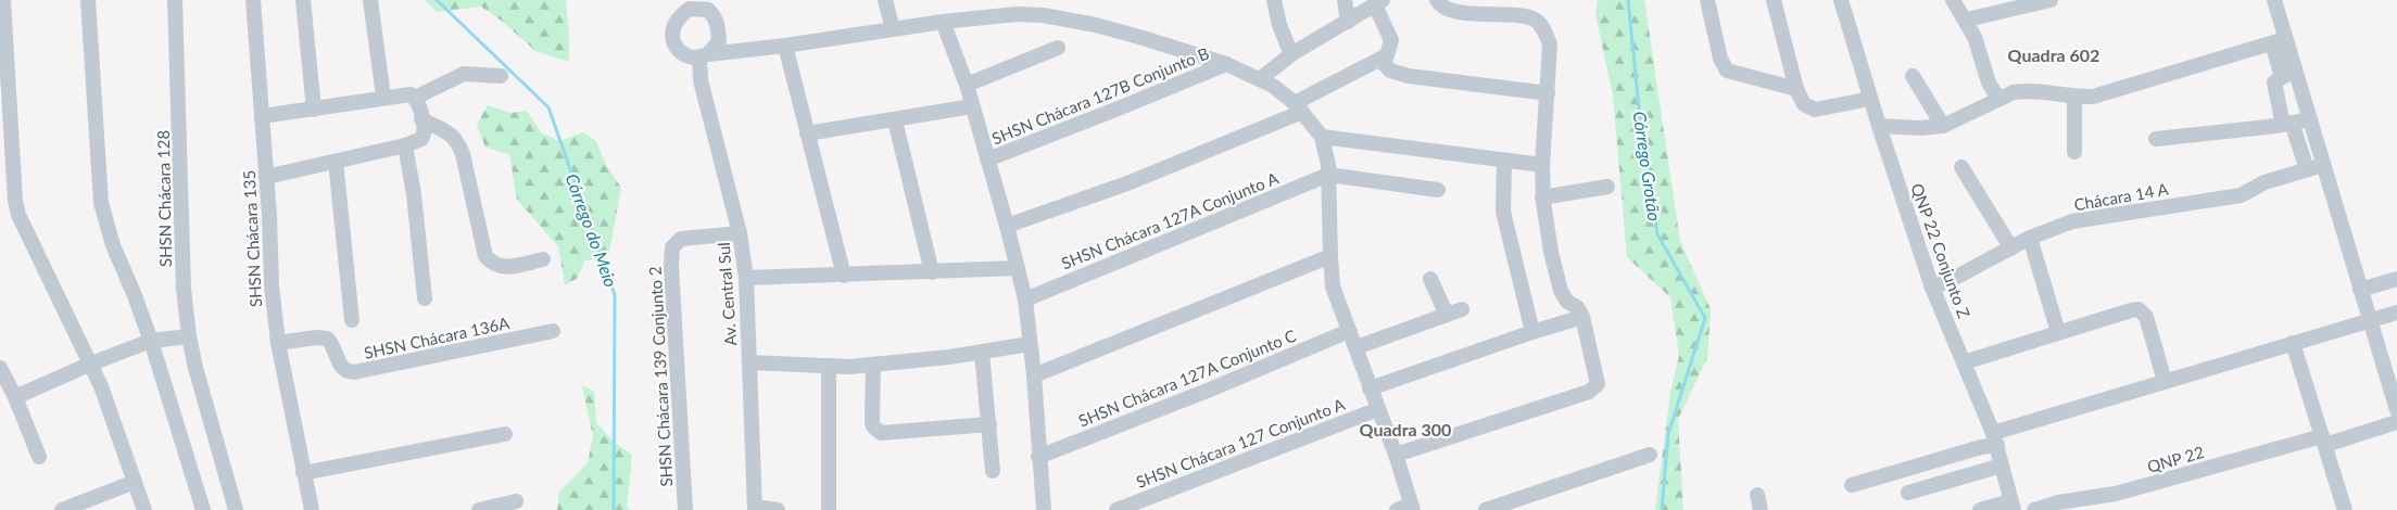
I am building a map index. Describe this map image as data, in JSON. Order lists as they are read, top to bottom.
{
  "streets": {
    "street": [
      "SHSN Chácara 127B Conjunto B",
      "Chácara 14 A",
      "SHSN Chácara 128",
      "SHSN Chácara 127A Conjunto A",
      "SHSN Chácara 135",
      "QNP 22 Conjunto Z",
      "Av. Central Sul",
      "SHSN Chácara 136A",
      "SHSN Chácara 139 Conjunto 2",
      "SHSN Chácara 127A Conjunto C",
      "SHSN Chácara 127 Conjunto A",
      "QNP 22"
    ]
  },
  "crossings": [
    ["Chácara 14 A", "QNP 22 Conjunto Z"],
    ["SHSN Chácara 135", "SHSN Chácara 136A"],
    ["QNP 22 Conjunto Z", "QNP 22"],
    ["Av. Central Sul", "SHSN Chácara 139 Conjunto 2"]
  ],
  "districts": ["Quadra 602", "Quadra 300"],
  "water": ["Córrego Grotão", "Córrego do Meio"]
}
